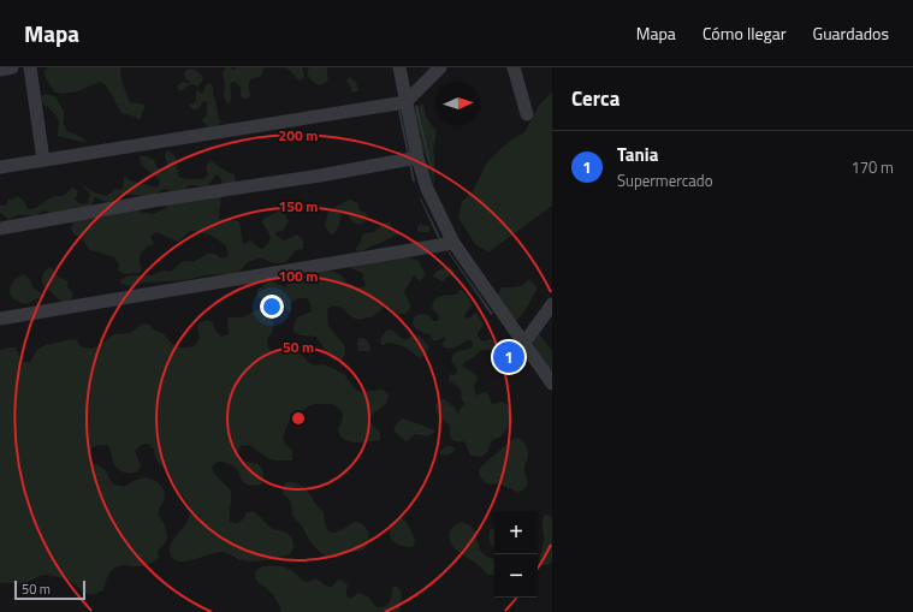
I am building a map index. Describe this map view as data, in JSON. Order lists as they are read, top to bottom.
{
  "scale_bar": "50 m",
  "north": "right",
  "page": {
    "header": "Mapa",
    "nav": ["Mapa", "Cómo llegar", "Guardados"],
    "heading": "Cerca",
    "list": [
      {
        "mark": "1",
        "name": "Tania",
        "note": "Supermercado",
        "value": "170 m"
      }
    ],
    "pins": "1",
    "map_buttons": ["+", "−"],
    "scale": "50 m"
  },
  "rings": [
    "200 m",
    "150 m",
    "100 m",
    "50 m"
  ]
}
